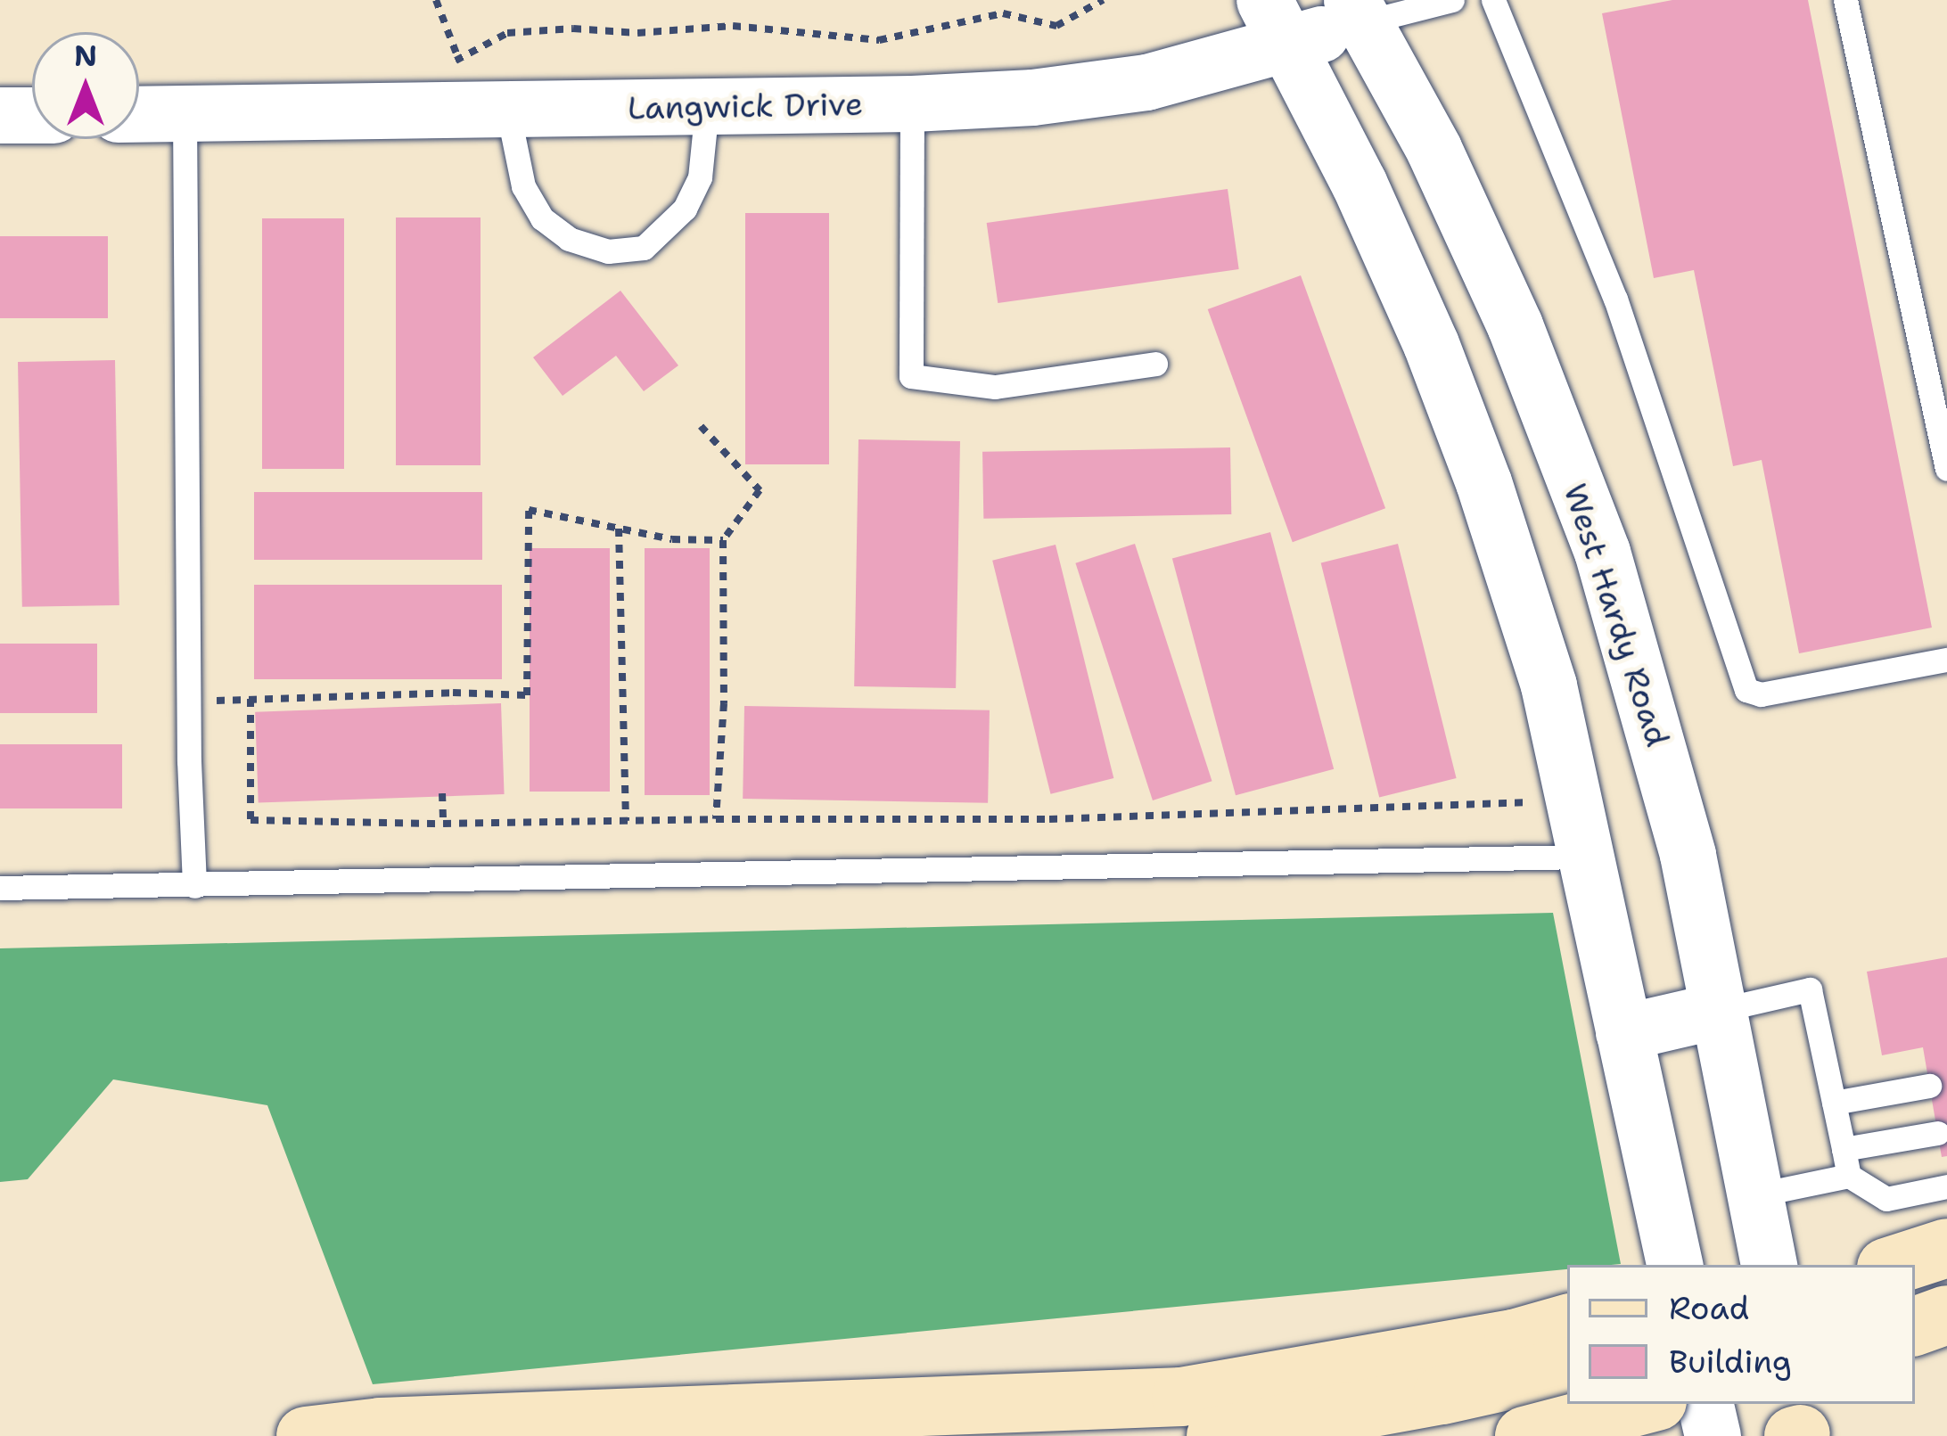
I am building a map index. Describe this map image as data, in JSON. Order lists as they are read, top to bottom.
{
  "streets": {
    "street": ["Langwick Drive", "West Hardy Road"]
  },
  "crossings": [
    ["Langwick Drive", "West Hardy Road"]
  ],
  "legend": ["Road", "Building"],
  "north": "top"
}
